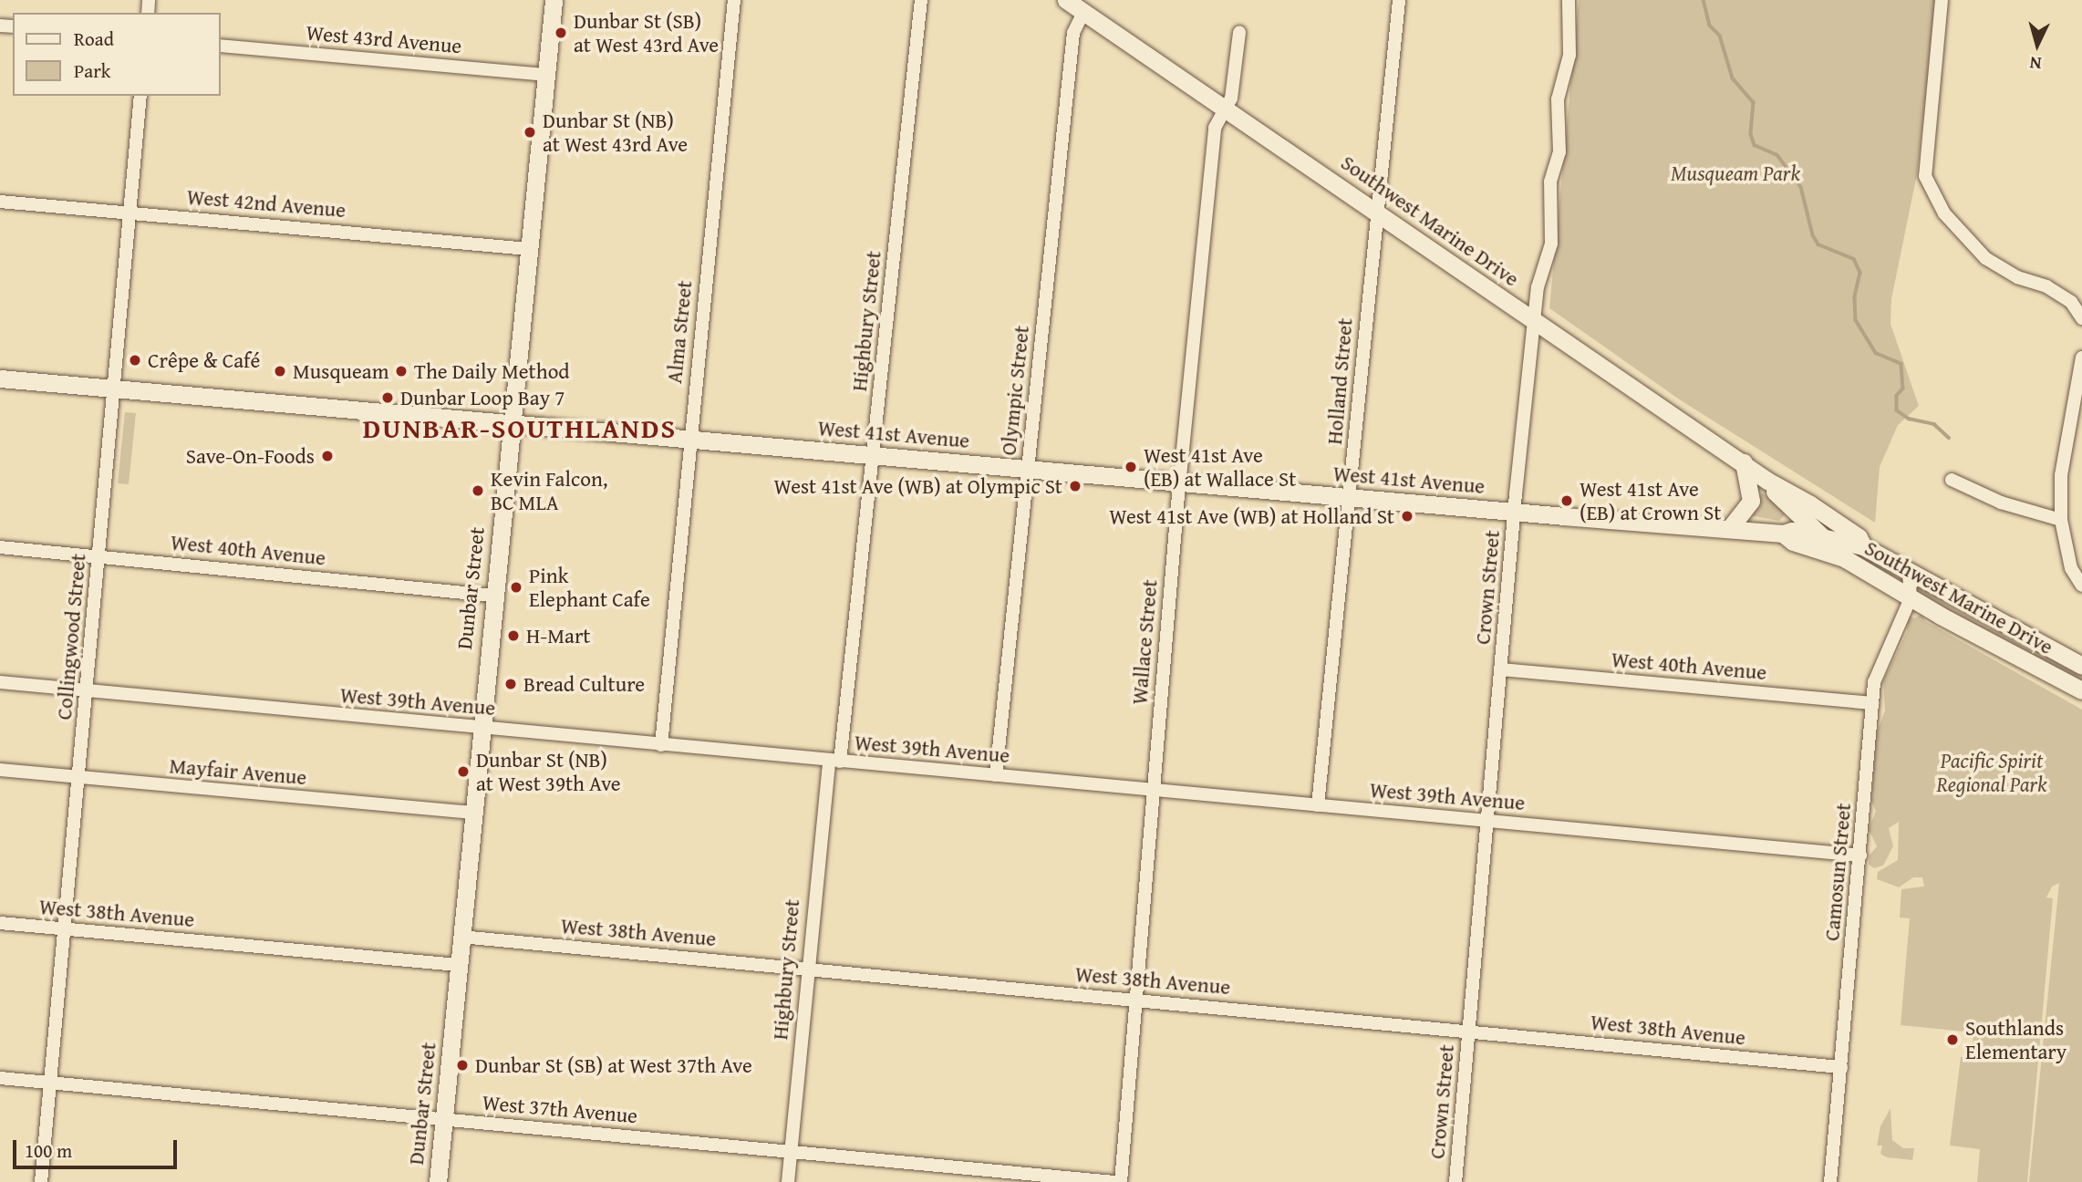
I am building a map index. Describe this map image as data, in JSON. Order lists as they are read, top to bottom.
{
  "streets": {
    "main road": ["Southwest Marine Drive", "West 41st Avenue", "Dunbar Street"],
    "street": [
      "West 43rd Avenue",
      "West 42nd Avenue",
      "Highbury Street",
      "Alma Street",
      "Holland Street",
      "Olympic Street",
      "West 40th Avenue",
      "Crown Street",
      "Collingwood Street",
      "Wallace Street",
      "West 39th Avenue",
      "Mayfair Avenue",
      "Camosun Street",
      "West 38th Avenue",
      "West 37th Avenue"
    ]
  },
  "crossings": [
    ["West 43rd Avenue", "Dunbar Street"],
    ["West 42nd Avenue", "Dunbar Street"],
    ["West 42nd Avenue", "Collingwood Street"],
    ["Southwest Marine Drive", "Holland Street"],
    ["Southwest Marine Drive", "Olympic Street"],
    ["Southwest Marine Drive", "West 41st Avenue"],
    ["Southwest Marine Drive", "Crown Street"],
    ["Southwest Marine Drive", "Wallace Street"],
    ["Southwest Marine Drive", "Camosun Street"],
    ["Highbury Street", "West 41st Avenue"],
    ["Highbury Street", "West 39th Avenue"],
    ["Highbury Street", "West 38th Avenue"],
    ["Highbury Street", "West 37th Avenue"],
    ["Alma Street", "West 41st Avenue"],
    ["Alma Street", "West 39th Avenue"],
    ["Holland Street", "West 41st Avenue"],
    ["Holland Street", "West 39th Avenue"],
    ["Olympic Street", "West 41st Avenue"],
    ["Olympic Street", "West 39th Avenue"],
    ["West 41st Avenue", "Crown Street"],
    ["West 41st Avenue", "Dunbar Street"],
    ["West 41st Avenue", "Collingwood Street"],
    ["West 41st Avenue", "Wallace Street"],
    ["West 40th Avenue", "Crown Street"],
    ["West 40th Avenue", "Dunbar Street"],
    ["West 40th Avenue", "Collingwood Street"],
    ["West 40th Avenue", "Camosun Street"],
    ["Crown Street", "West 39th Avenue"],
    ["Crown Street", "West 38th Avenue"],
    ["Dunbar Street", "West 39th Avenue"],
    ["Dunbar Street", "Mayfair Avenue"],
    ["Dunbar Street", "West 38th Avenue"],
    ["Dunbar Street", "West 37th Avenue"],
    ["Collingwood Street", "West 39th Avenue"],
    ["Collingwood Street", "Mayfair Avenue"],
    ["Collingwood Street", "West 38th Avenue"],
    ["Collingwood Street", "West 37th Avenue"],
    ["Wallace Street", "West 39th Avenue"],
    ["Wallace Street", "West 38th Avenue"],
    ["West 39th Avenue", "Camosun Street"],
    ["Camosun Street", "West 38th Avenue"]
  ],
  "districts": ["DUNBAR-SOUTHLANDS"],
  "parks": ["Musqueam Park", "Pacific Spirit Regional Park"],
  "places": [
    "Dunbar St (SB) at West 43rd Ave",
    "Dunbar St (NB) at West 43rd Ave",
    "Crêpe & Café",
    "Musqueam",
    "The Daily Method",
    "Dunbar Loop Bay 7",
    "Save-On-Foods",
    "West 41st Ave (EB) at Wallace St",
    "West 41st Ave (WB) at Olympic St",
    "Kevin Falcon, BC MLA",
    "West 41st Ave (EB) at Crown St",
    "West 41st Ave (WB) at Holland St",
    "Pink Elephant Cafe",
    "H-Mart",
    "Bread Culture",
    "Dunbar St (NB) at West 39th Ave",
    "Southlands Elementary",
    "Dunbar St (SB) at West 37th Ave"
  ],
  "legend": ["Road", "Park"],
  "scale_bar": "100 m",
  "north": "bottom"
}
